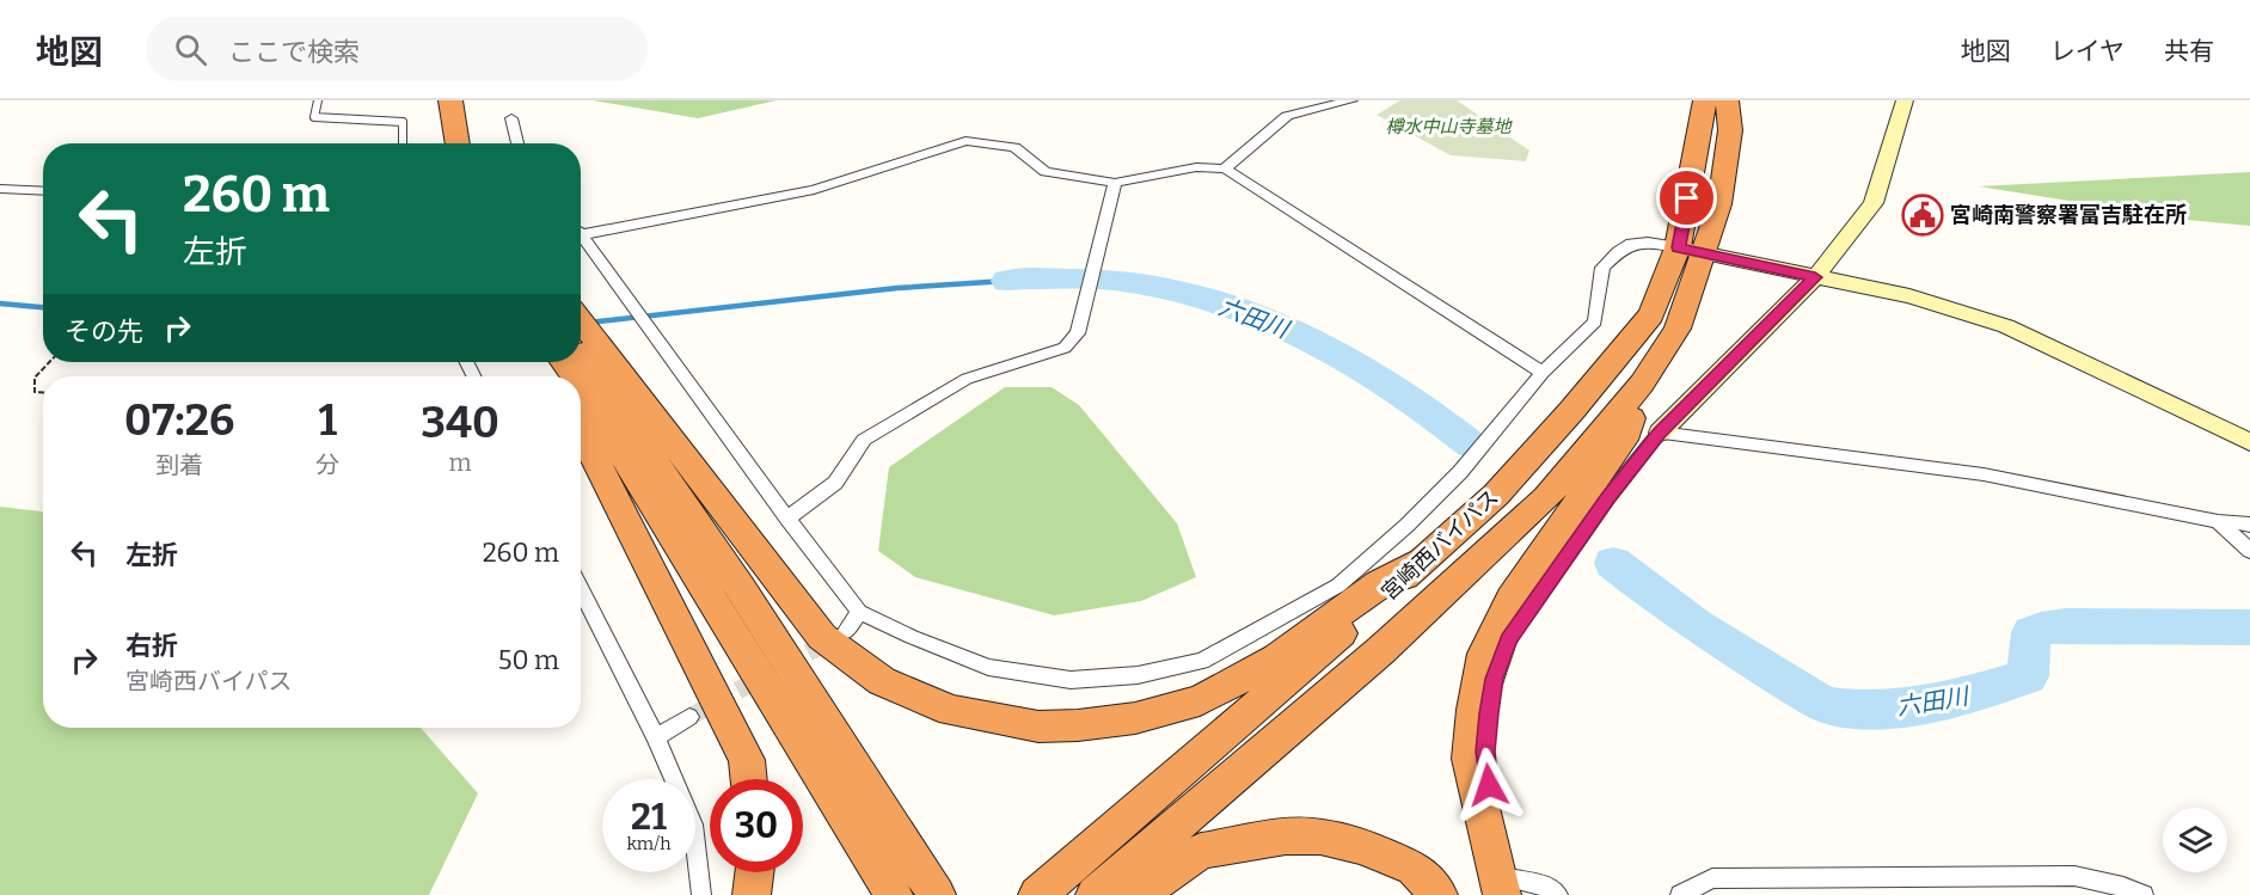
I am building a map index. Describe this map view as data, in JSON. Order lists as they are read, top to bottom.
{
  "streets": {
    "highway": ["宮崎西バイパス"]
  },
  "water": ["六田川"],
  "parks": ["樽水中山寺墓地"],
  "places": {
    "public building": ["宮崎南警察署富吉駐在所"]
  },
  "page": {
    "header": "地図",
    "search": "ここで検索",
    "nav": ["地図", "レイヤ", "共有"],
    "turn": ["260 m", "左折"],
    "then": "その先",
    "eta": [
      "07:26",
      "到着",
      "1",
      "分",
      "340",
      "m"
    ],
    "list": [
      {
        "name": "左折",
        "value": "260 m"
      },
      {
        "name": "右折",
        "note": "宮崎西バイパス",
        "value": "50 m"
      }
    ],
    "speed": "21 km/h",
    "limit": "30"
  }
}
